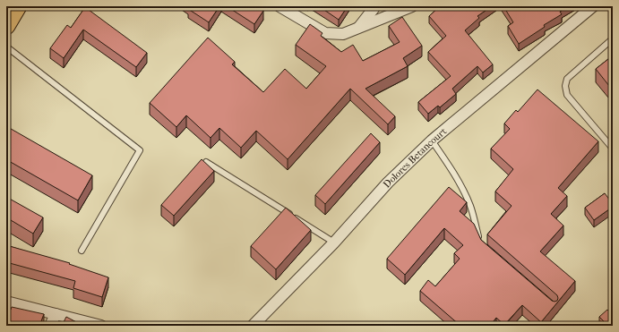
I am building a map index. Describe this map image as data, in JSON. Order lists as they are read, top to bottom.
{
  "streets": {
    "street": ["Dolores Betancourt"]
  }
}
